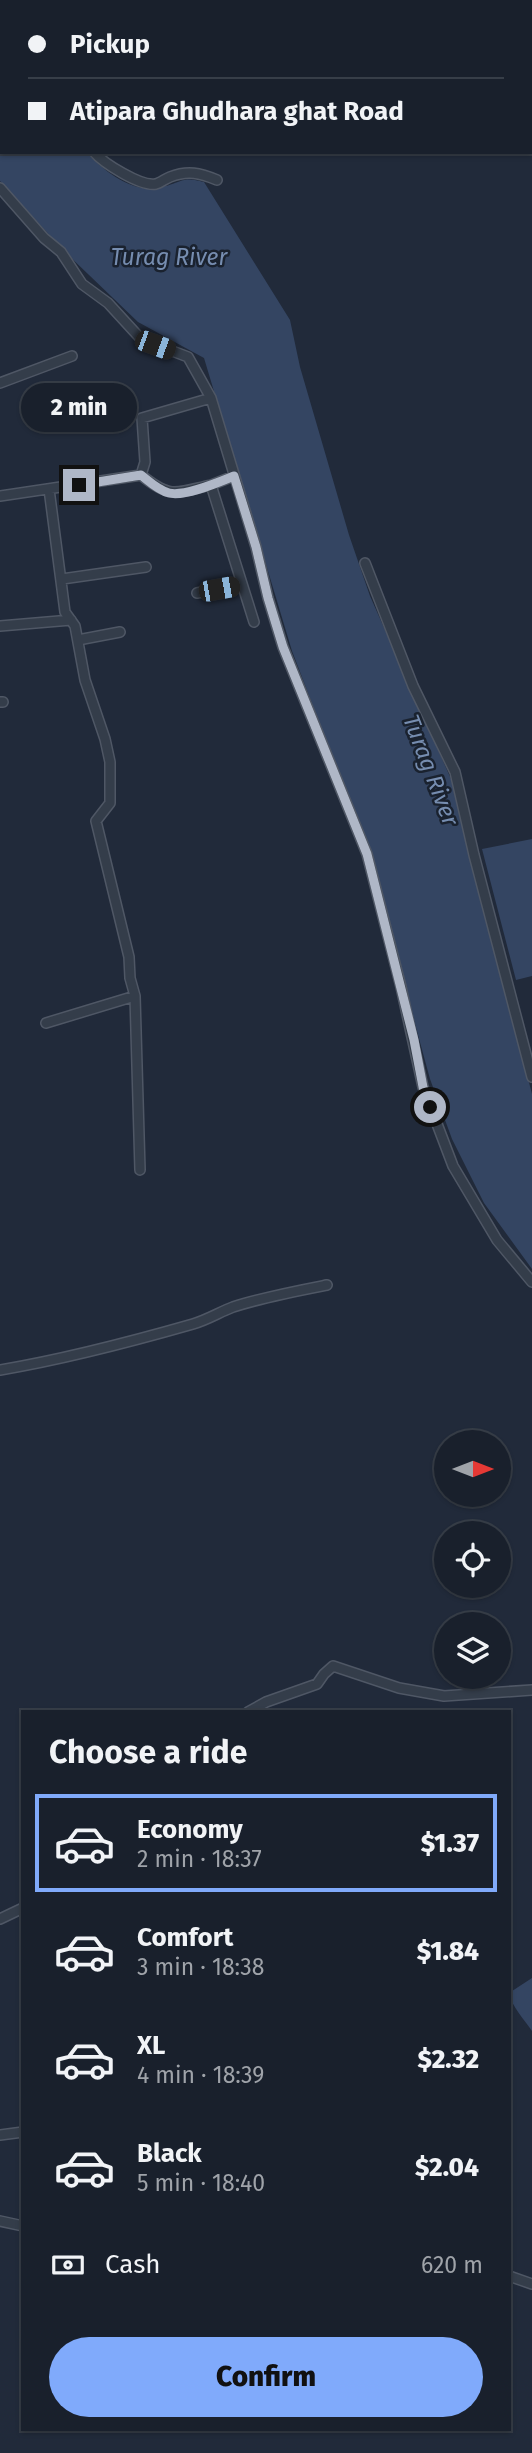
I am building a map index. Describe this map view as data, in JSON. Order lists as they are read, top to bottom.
{
  "water": ["Turag River"],
  "north": "right",
  "page": {
    "banner": ["Pickup", "Atipara Ghudhara ghat Road"],
    "bubble": "2 min",
    "heading": "Choose a ride",
    "list": [
      {
        "name": "Economy",
        "note": "2 min · 18:37",
        "value": "$1.37"
      },
      {
        "name": "Comfort",
        "note": "3 min · 18:38",
        "value": "$1.84"
      },
      {
        "name": "XL",
        "note": "4 min · 18:39",
        "value": "$2.32"
      },
      {
        "name": "Black",
        "note": "5 min · 18:40",
        "value": "$2.04"
      }
    ],
    "pay": ["Cash", "620 m"],
    "buttons": "Confirm"
  }
}
